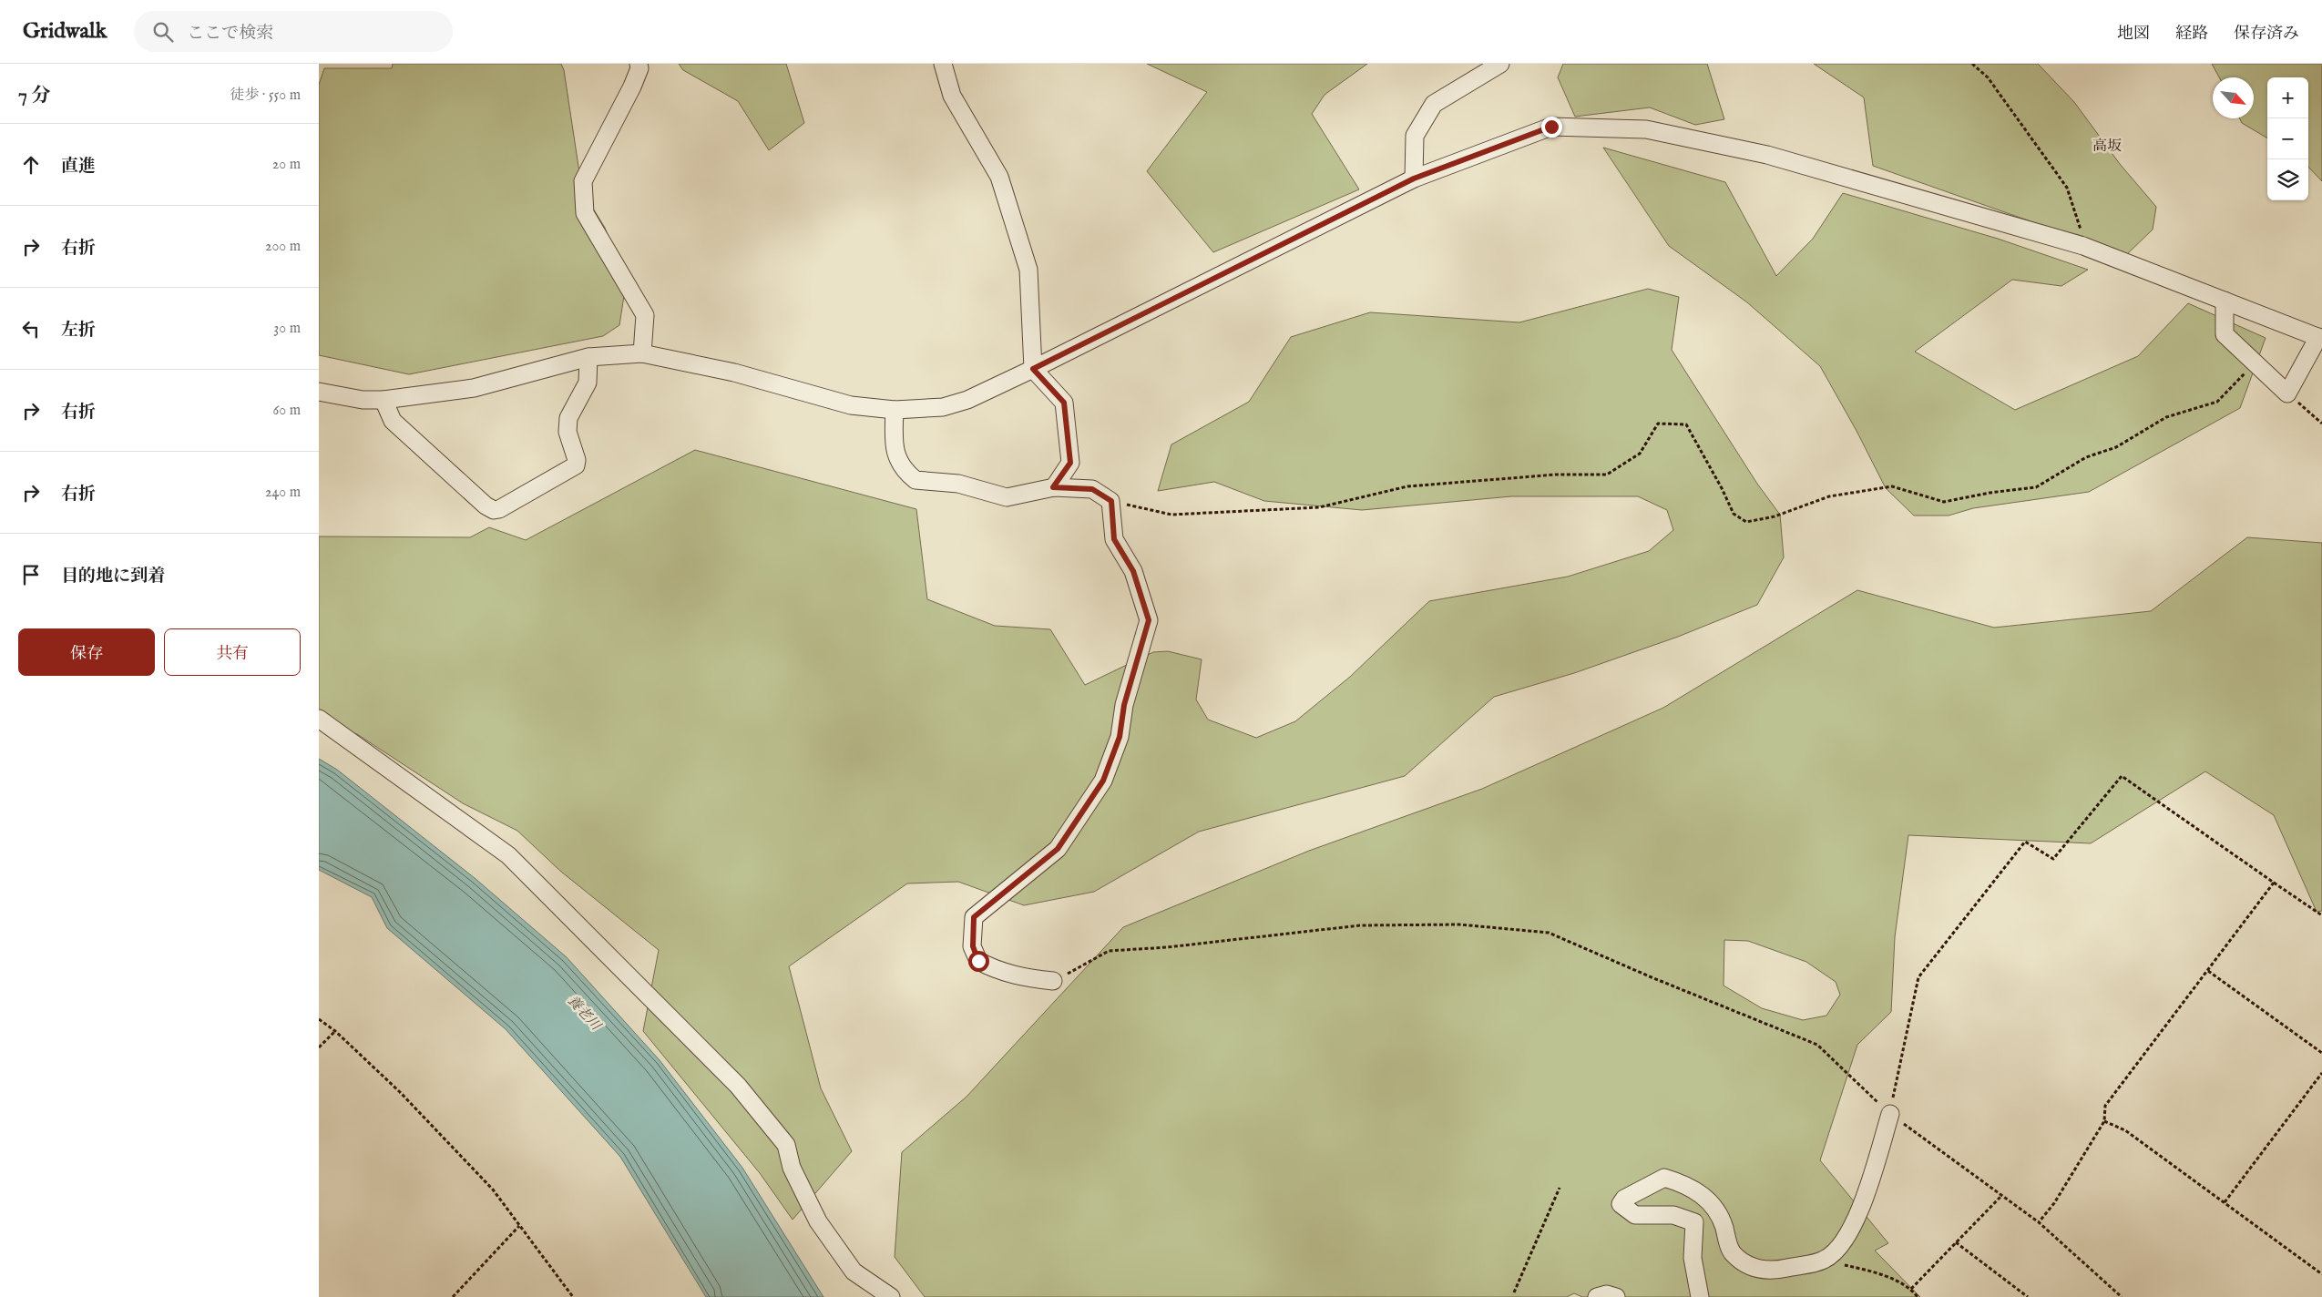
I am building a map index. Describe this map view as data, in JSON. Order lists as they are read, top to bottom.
{
  "districts": ["高坂"],
  "water": ["養老川"],
  "north": "bottom right",
  "page": {
    "header": "Gridwalk",
    "search": "ここで検索",
    "nav": ["地図", "経路", "保存済み"],
    "heading": ["7 分", "徒歩 · 550 m"],
    "map_buttons": ["+", "−"],
    "list": [
      ["直進", "20 m"],
      ["右折", "200 m"],
      ["左折", "30 m"],
      ["右折", "60 m"],
      ["右折", "240 m"],
      "目的地に到着"
    ],
    "buttons": ["保存", "共有"]
  }
}
